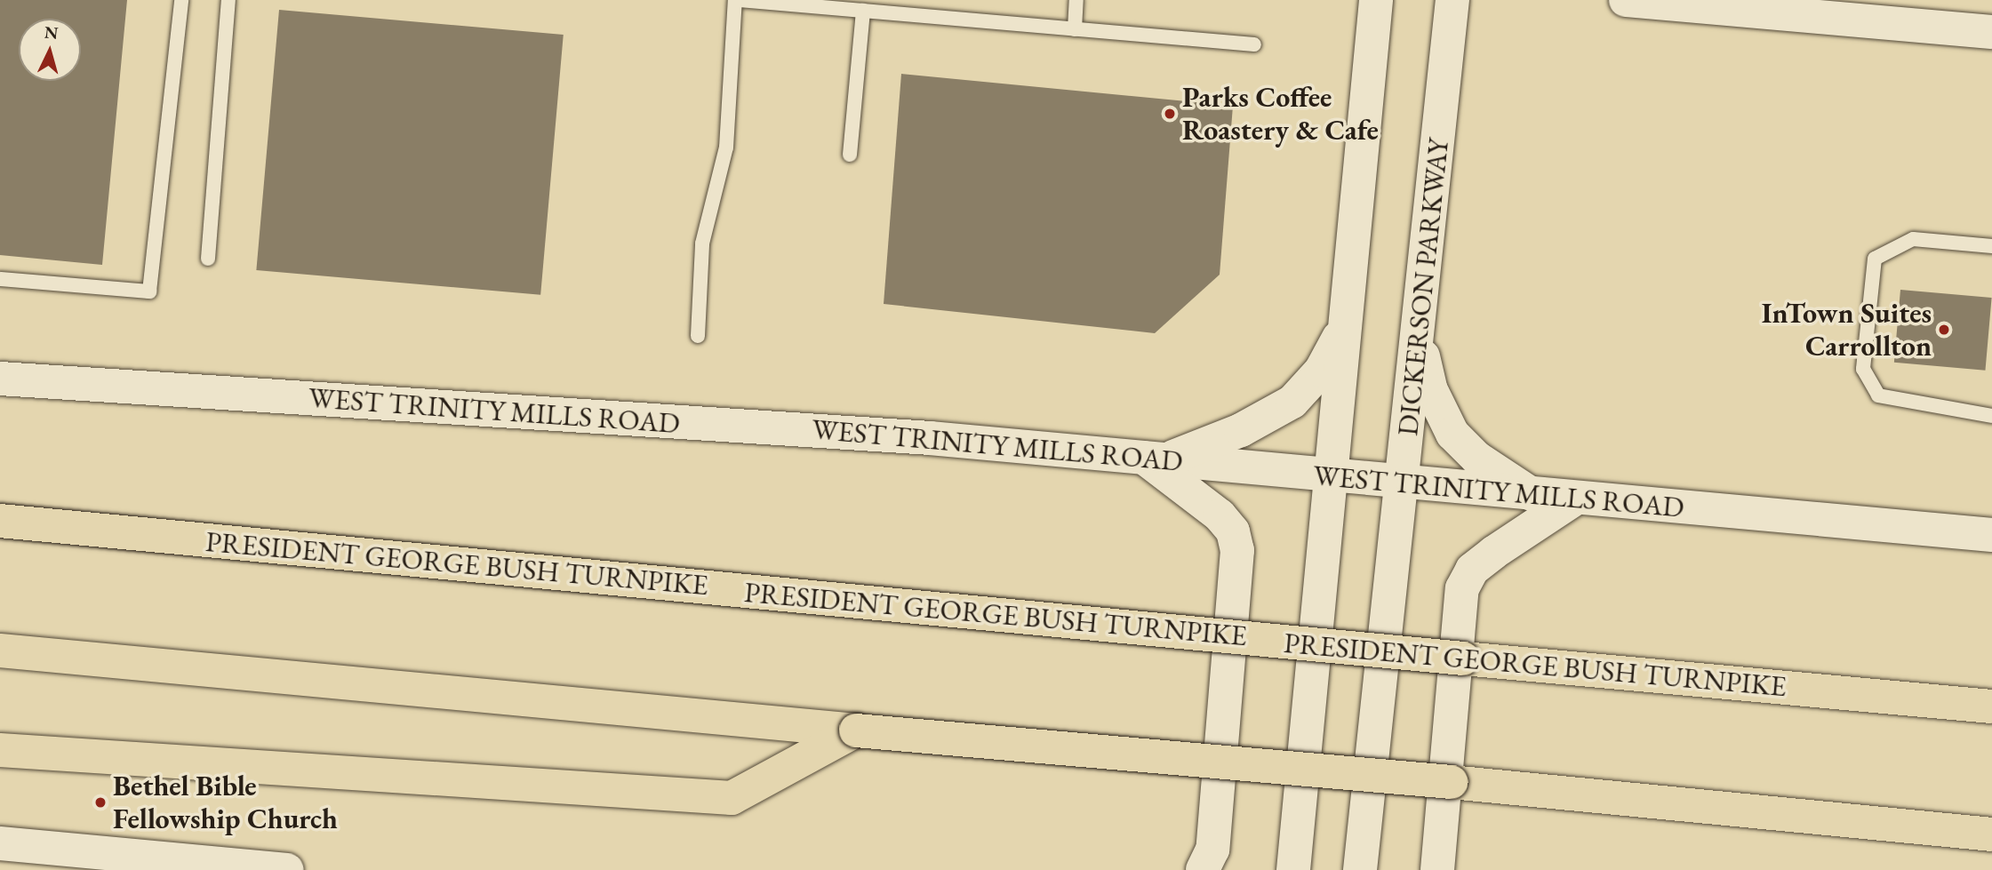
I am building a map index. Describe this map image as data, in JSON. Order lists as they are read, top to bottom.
{
  "streets": {
    "highway": ["PRESIDENT GEORGE BUSH TURNPIKE"],
    "main road": ["DICKERSON PARKWAY", "WEST TRINITY MILLS ROAD"]
  },
  "crossings": [
    ["DICKERSON PARKWAY", "WEST TRINITY MILLS ROAD"]
  ],
  "places": ["Parks Coffee Roastery & Cafe", "InTown Suites Carrollton", "Bethel Bible Fellowship Church"],
  "north": "top"
}
